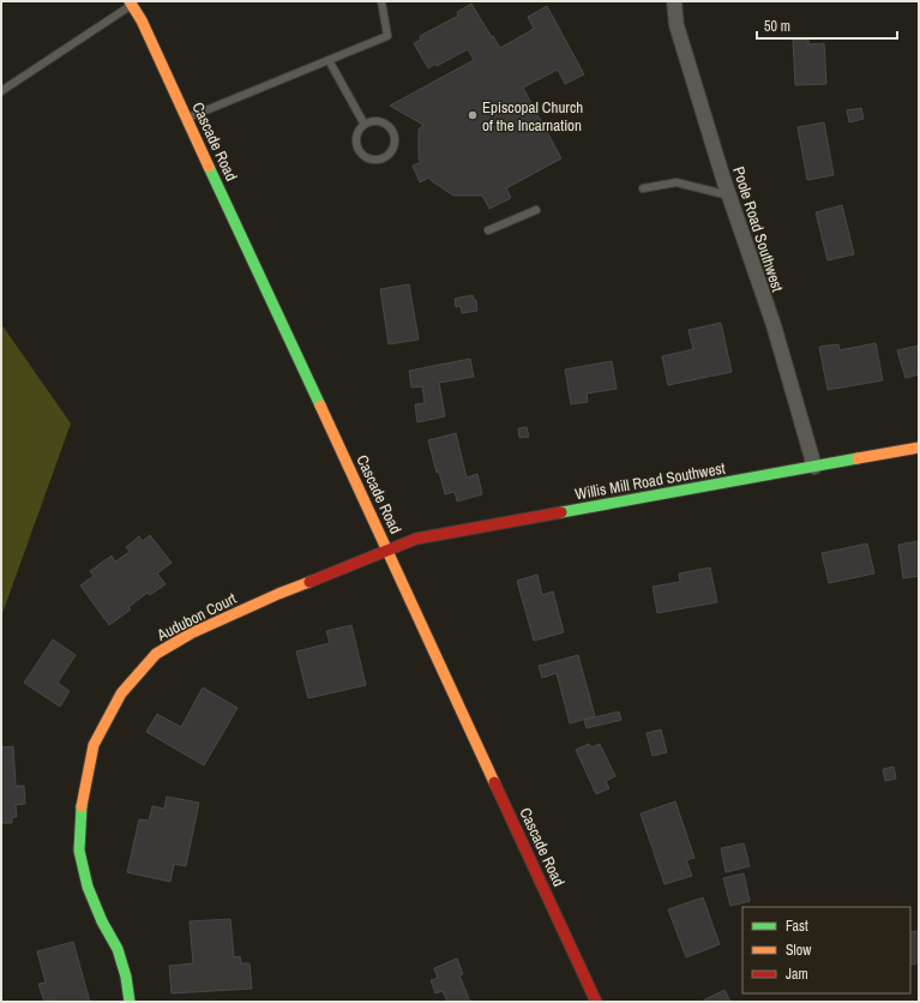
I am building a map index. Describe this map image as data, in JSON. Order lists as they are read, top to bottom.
{
  "streets": {
    "street": [
      "Cascade Road",
      "Poole Road Southwest",
      "Willis Mill Road Southwest",
      "Audubon Court"
    ]
  },
  "crossings": [
    ["Cascade Road", "Willis Mill Road Southwest"],
    ["Cascade Road", "Audubon Court"],
    ["Poole Road Southwest", "Willis Mill Road Southwest"],
    ["Willis Mill Road Southwest", "Audubon Court"]
  ],
  "places": ["Episcopal Church of the Incarnation"],
  "legend": ["Fast", "Slow", "Jam"],
  "scale_bar": "50 m"
}
